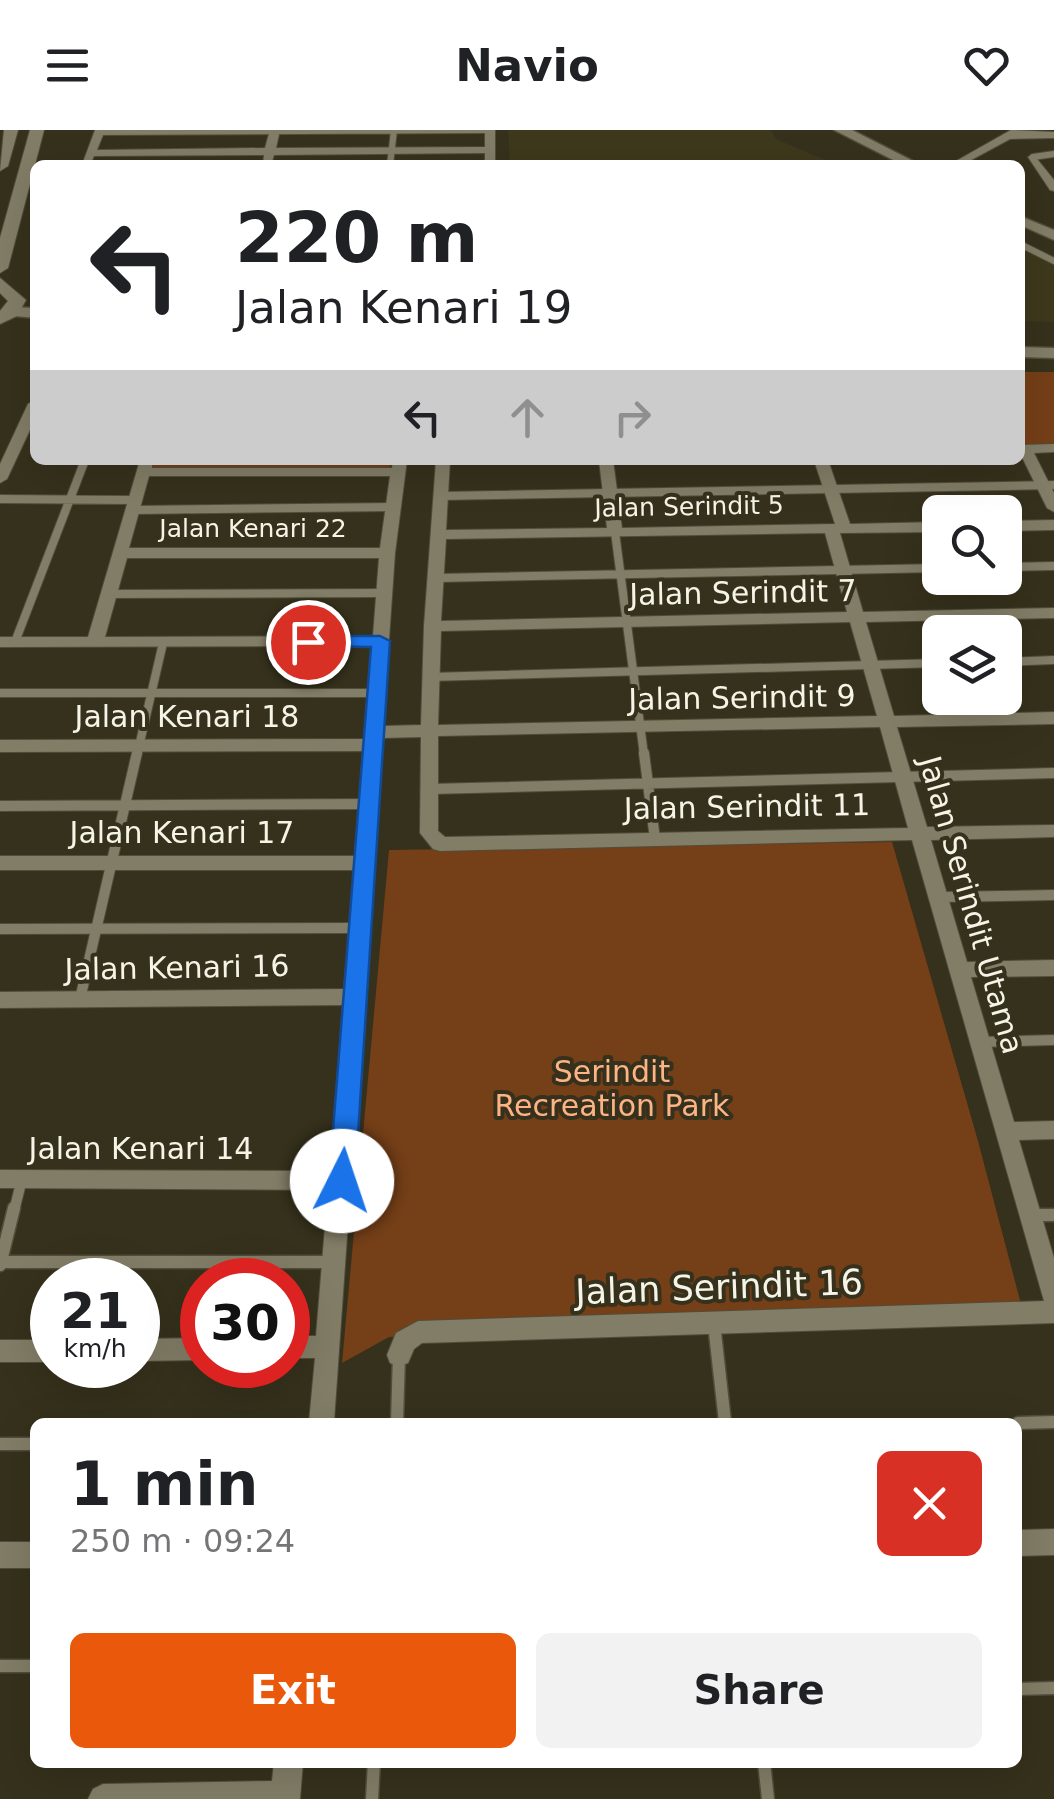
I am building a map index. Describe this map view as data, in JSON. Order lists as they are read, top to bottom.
{
  "streets": {
    "street": [
      "Jalan Serindit 5",
      "Jalan Kenari 22",
      "Jalan Serindit 7",
      "Jalan Serindit 9",
      "Jalan Kenari 18",
      "Jalan Serindit 11",
      "Jalan Kenari 17",
      "Jalan Serindit Utama",
      "Jalan Kenari 16",
      "Jalan Kenari 14",
      "Jalan Serindit 16"
    ]
  },
  "crossings": [
    ["Jalan Serindit 5", "Jalan Serindit Utama"],
    ["Jalan Serindit 7", "Jalan Serindit Utama"],
    ["Jalan Serindit 9", "Jalan Kenari 18"],
    ["Jalan Serindit 9", "Jalan Serindit Utama"],
    ["Jalan Serindit 11", "Jalan Serindit Utama"]
  ],
  "parks": ["Serindit Recreation Park"],
  "page": {
    "header": "Navio",
    "turn": ["220 m", "Jalan Kenari 19"],
    "speed": "21 km/h",
    "limit": "30",
    "heading": ["1 min", "250 m · 09:24"],
    "buttons": ["Exit", "Share"]
  }
}
